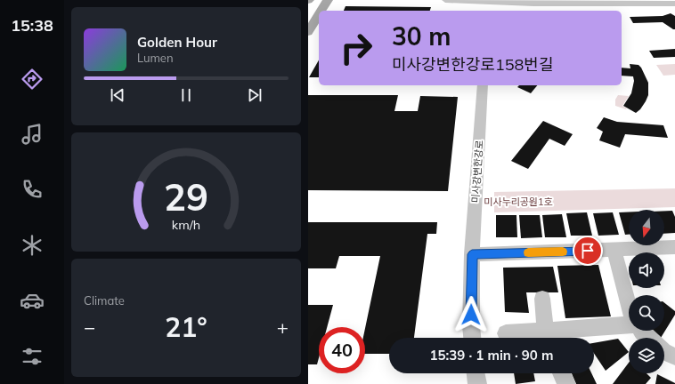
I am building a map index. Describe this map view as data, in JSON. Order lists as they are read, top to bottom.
{
  "streets": {
    "street": ["미사강변한강로"]
  },
  "parks": ["미사누리공원1호"],
  "north": "bottom",
  "page": {
    "tabs": "15:38",
    "turn": ["30 m", "미사강변한강로158번길"],
    "song": ["Golden Hour", "Lumen"],
    "tile": "Climate",
    "heat": ["−", "21°", "+"],
    "limit": "40",
    "trip": "15:39 · 1 min · 90 m",
    "gauge": ["29", "km/h"]
  }
}
